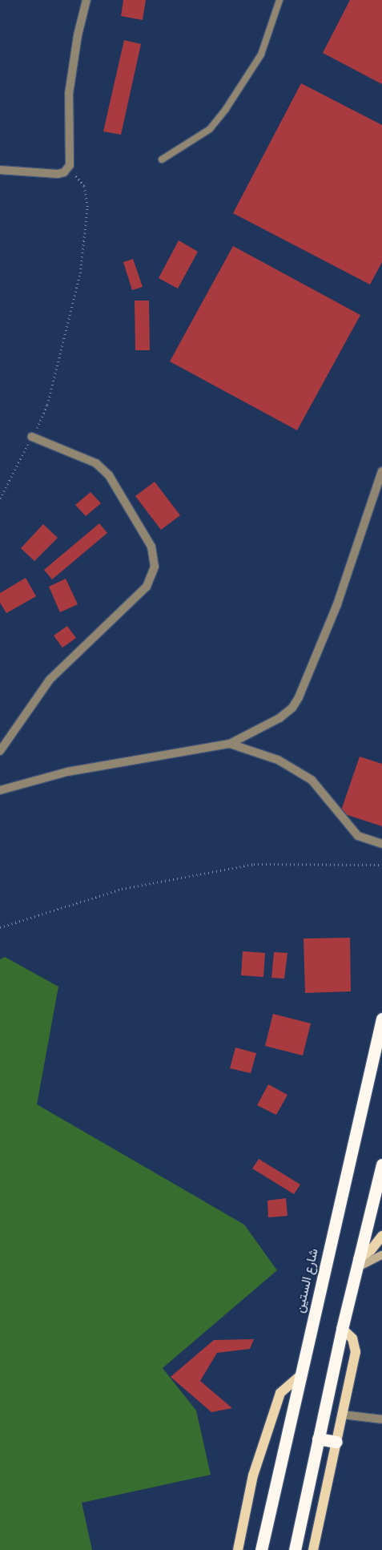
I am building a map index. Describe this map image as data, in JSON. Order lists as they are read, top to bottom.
{
  "streets": {
    "highway": ["شارع الستين"]
  }
}
